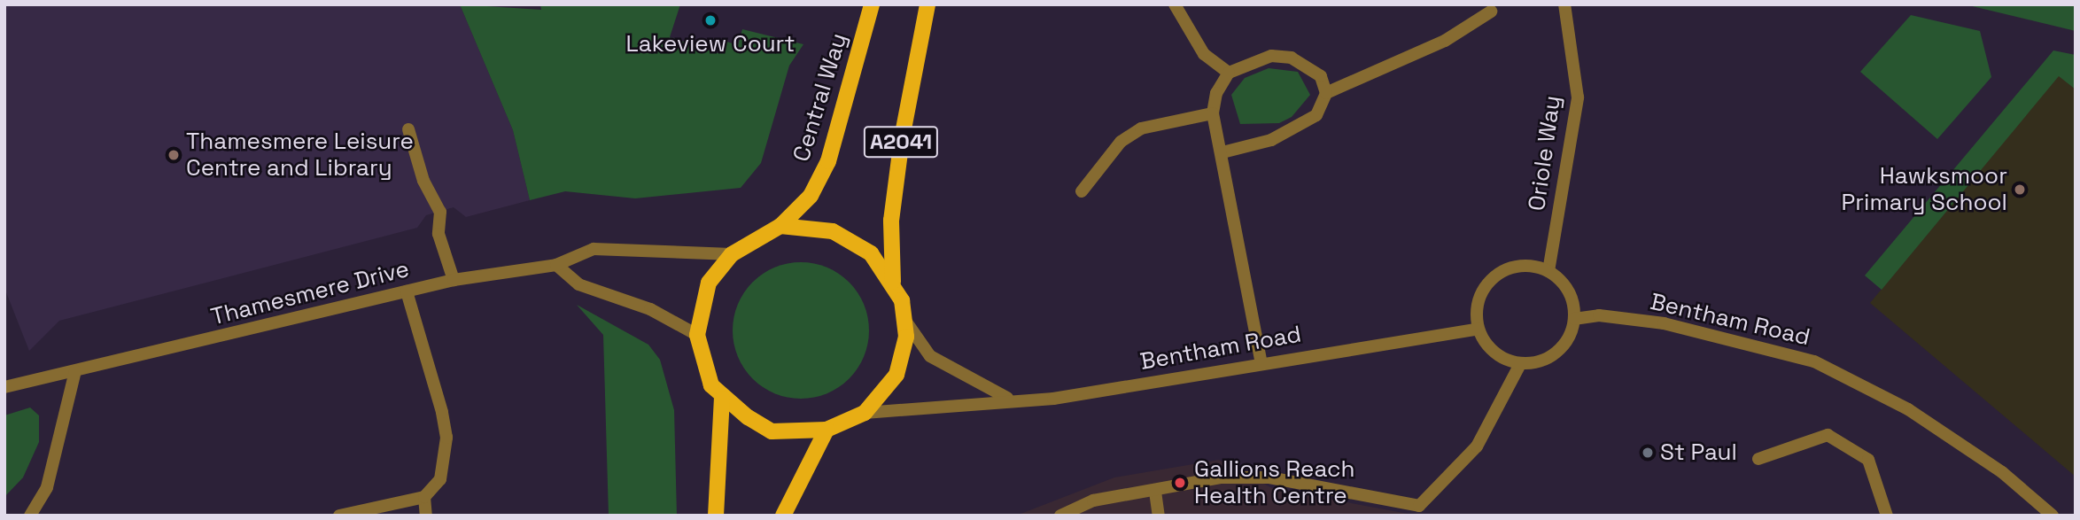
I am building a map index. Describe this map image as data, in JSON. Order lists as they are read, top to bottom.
{
  "streets": {
    "main road": ["Central Way", "A2041"],
    "street": ["Oriole Way", "Thamesmere Drive", "Bentham Road"]
  },
  "crossings": [
    ["Central Way", "A2041"],
    ["Central Way", "Thamesmere Drive"],
    ["Central Way", "Bentham Road"],
    ["A2041", "Thamesmere Drive"],
    ["A2041", "Bentham Road"],
    ["Oriole Way", "Bentham Road"],
    ["Thamesmere Drive", "Bentham Road"]
  ],
  "places": [
    "Lakeview Court",
    "Thamesmere Leisure Centre and Library",
    "Hawksmoor Primary School",
    "St Paul",
    "Gallions Reach Health Centre"
  ]
}
